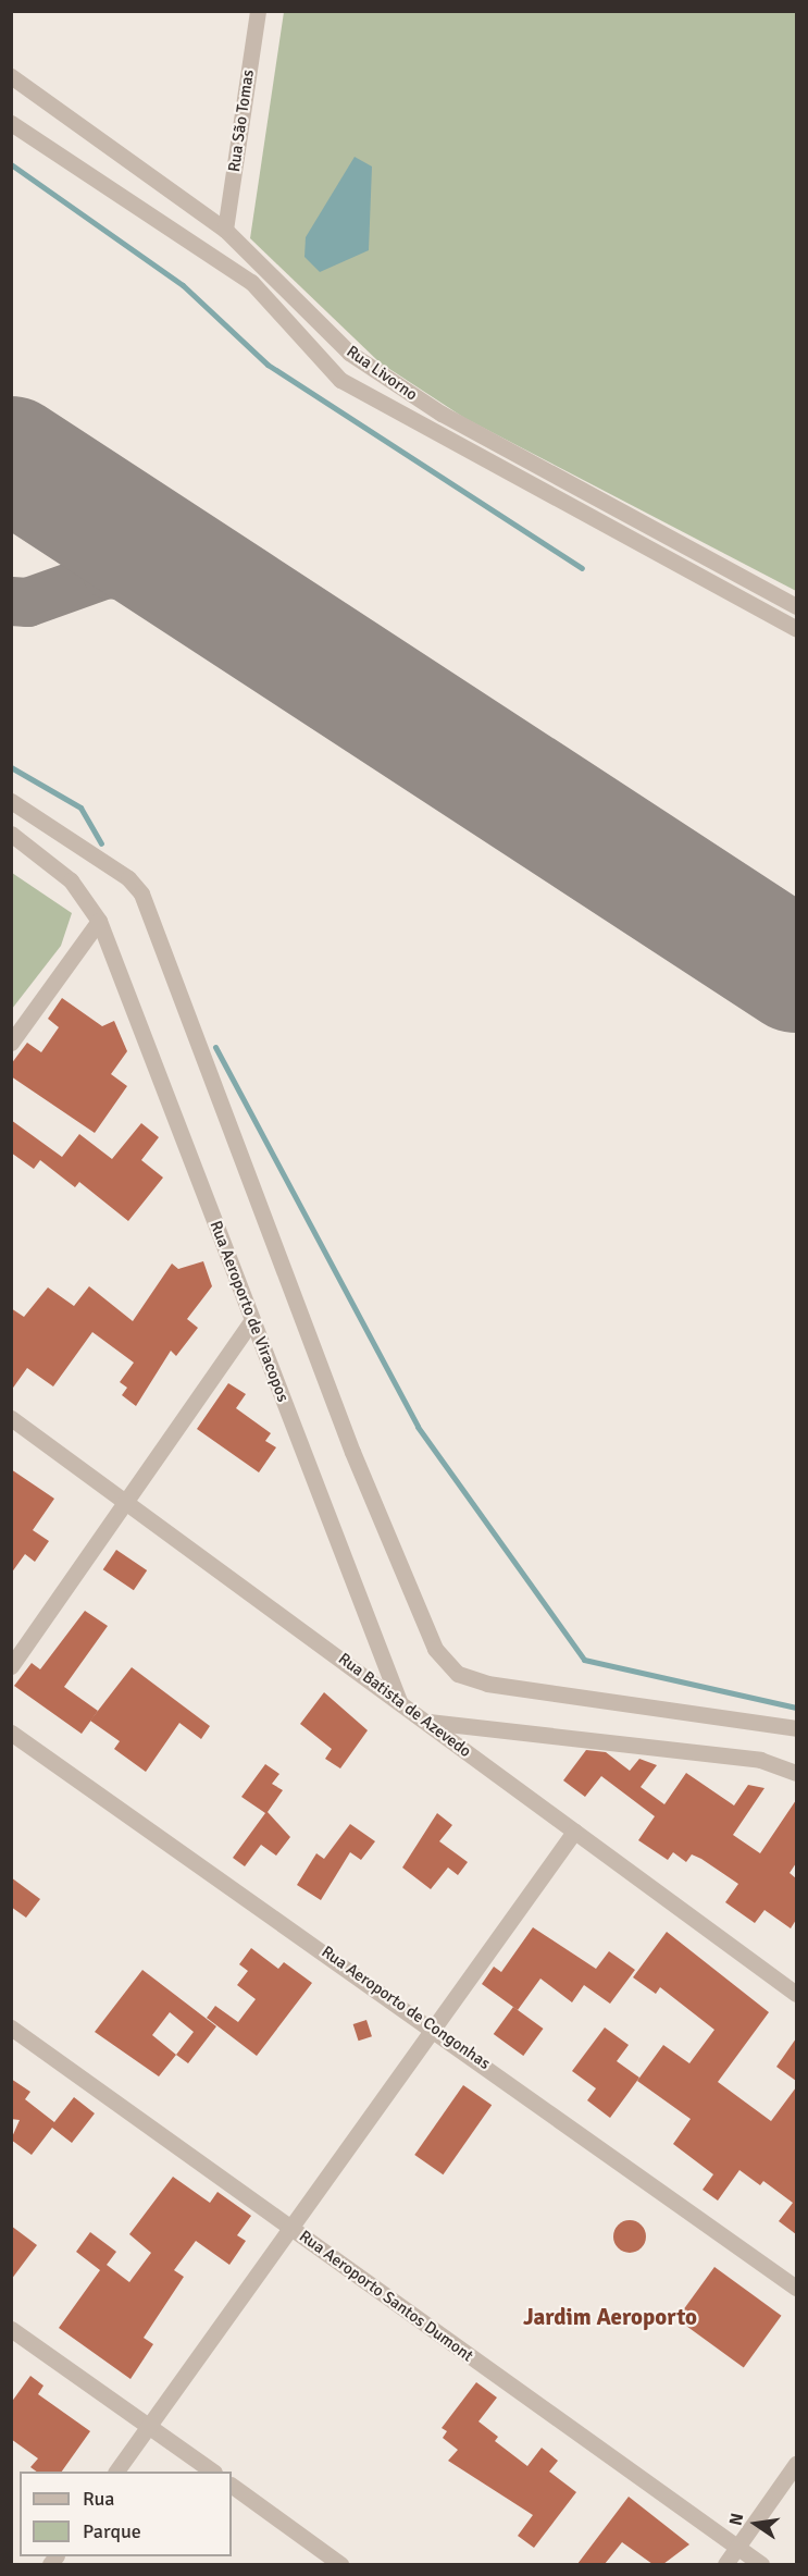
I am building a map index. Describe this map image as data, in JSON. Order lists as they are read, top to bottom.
{
  "streets": {
    "street": [
      "Rua São Tomas",
      "Rua Livorno",
      "Rua Aeroporto de Viracopos",
      "Rua Batista de Azevedo",
      "Rua Aeroporto de Congonhas",
      "Rua Aeroporto Santos Dumont"
    ]
  },
  "crossings": [
    ["Rua São Tomas", "Rua Livorno"],
    ["Rua Aeroporto de Viracopos", "Rua Batista de Azevedo"]
  ],
  "districts": ["Jardim Aeroporto"],
  "legend": ["Rua", "Parque"],
  "north": "left"
}
